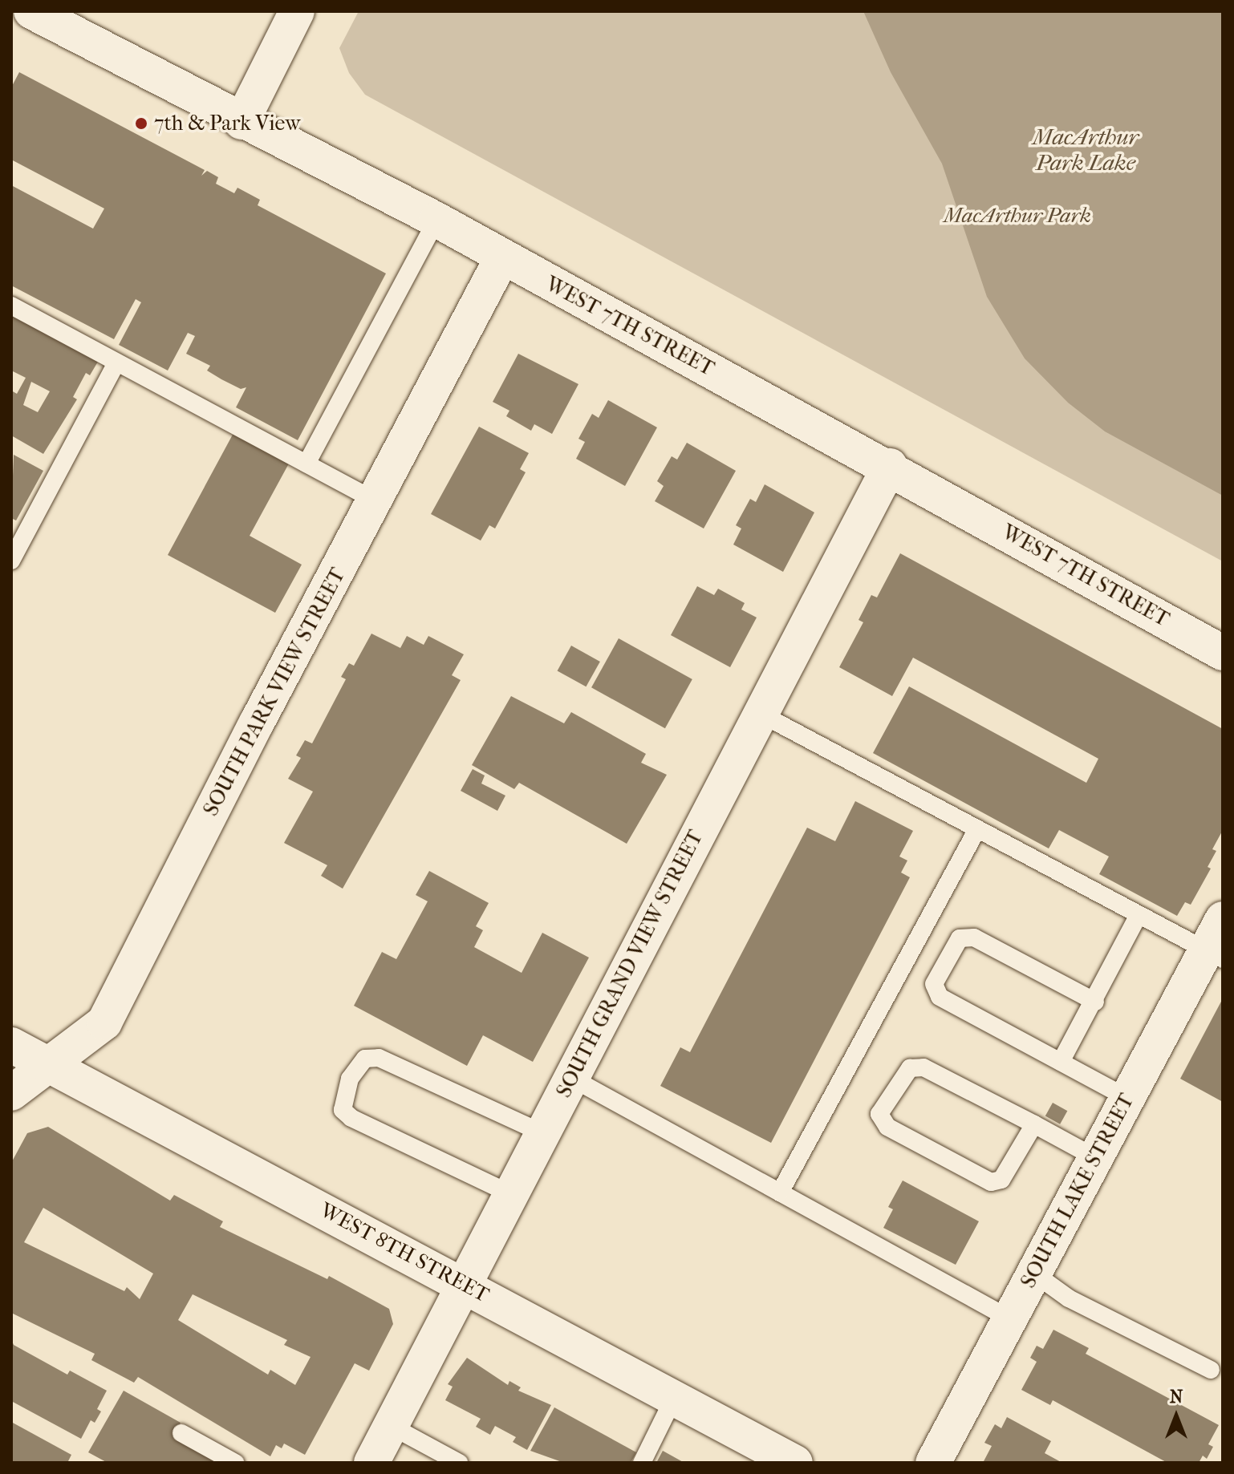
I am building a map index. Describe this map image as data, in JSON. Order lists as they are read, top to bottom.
{
  "streets": {
    "street": [
      "WEST 7TH STREET",
      "SOUTH PARK VIEW STREET",
      "SOUTH GRAND VIEW STREET",
      "SOUTH LAKE STREET",
      "WEST 8TH STREET"
    ]
  },
  "crossings": [
    ["WEST 7TH STREET", "SOUTH PARK VIEW STREET"],
    ["WEST 7TH STREET", "SOUTH GRAND VIEW STREET"],
    ["SOUTH PARK VIEW STREET", "WEST 8TH STREET"],
    ["SOUTH GRAND VIEW STREET", "WEST 8TH STREET"]
  ],
  "water": ["MacArthur Park Lake"],
  "parks": ["MacArthur Park"],
  "places": ["7th & Park View"],
  "north": "top"
}
